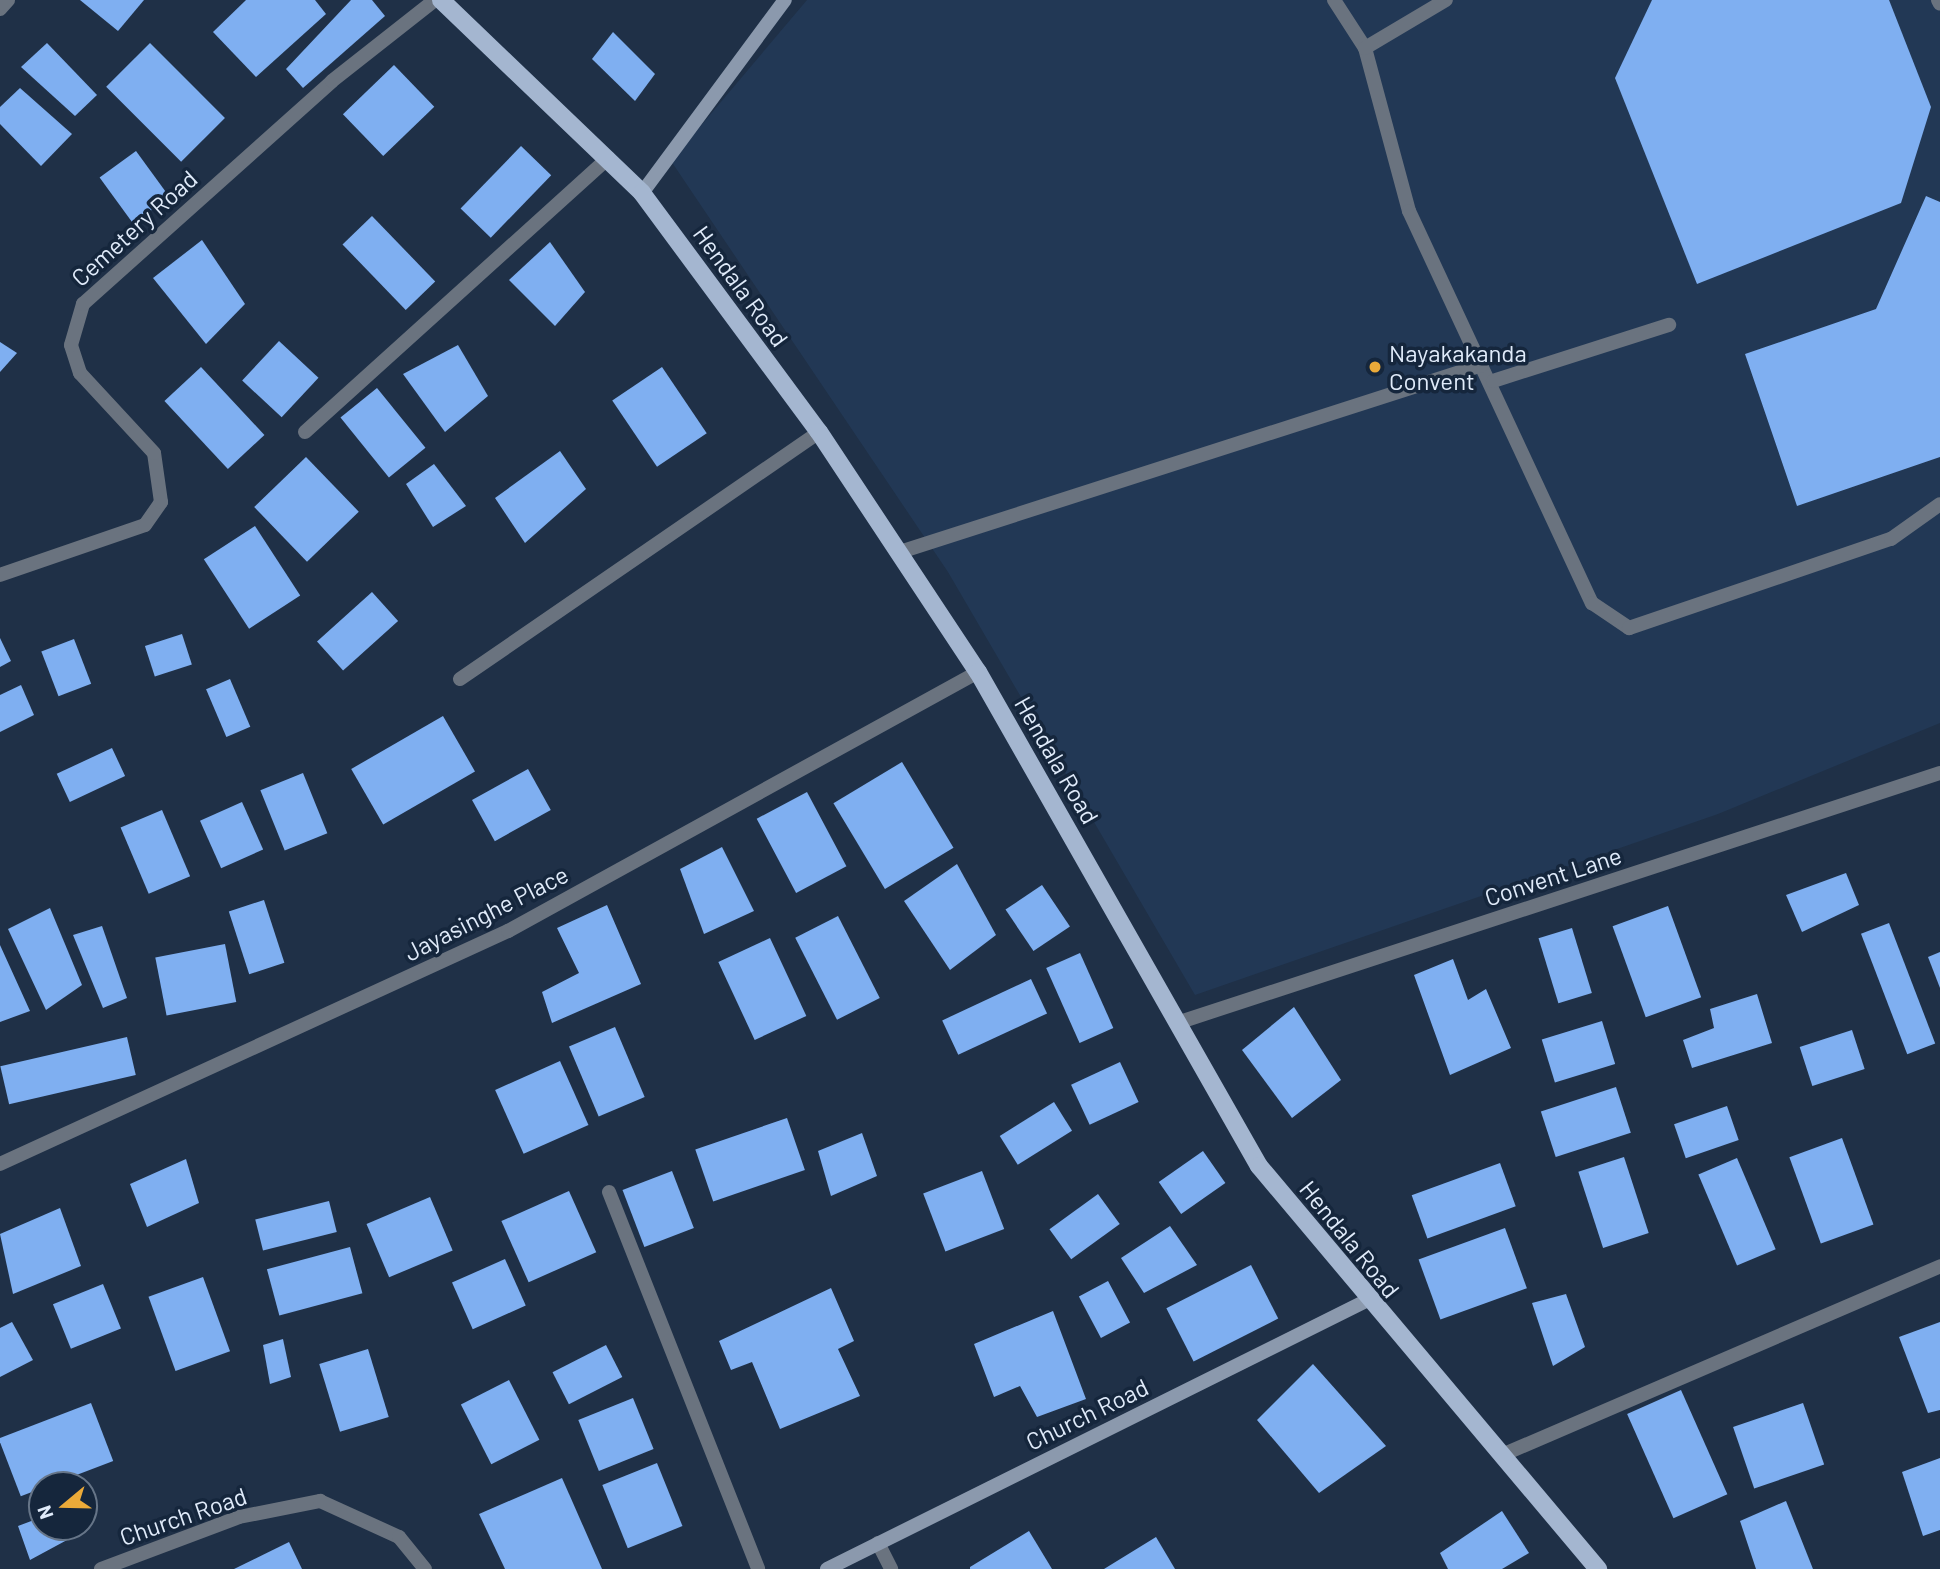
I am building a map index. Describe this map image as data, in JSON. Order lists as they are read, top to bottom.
{
  "streets": {
    "main road": ["Hendala Road"],
    "street": [
      "Cemetery Road",
      "Convent Lane",
      "Jayasinghe Place",
      "Church Road"
    ]
  },
  "crossings": [
    ["Hendala Road", "Convent Lane"],
    ["Hendala Road", "Jayasinghe Place"],
    ["Hendala Road", "Church Road"]
  ],
  "places": ["Nayakakanda Convent"],
  "north": "left"
}
